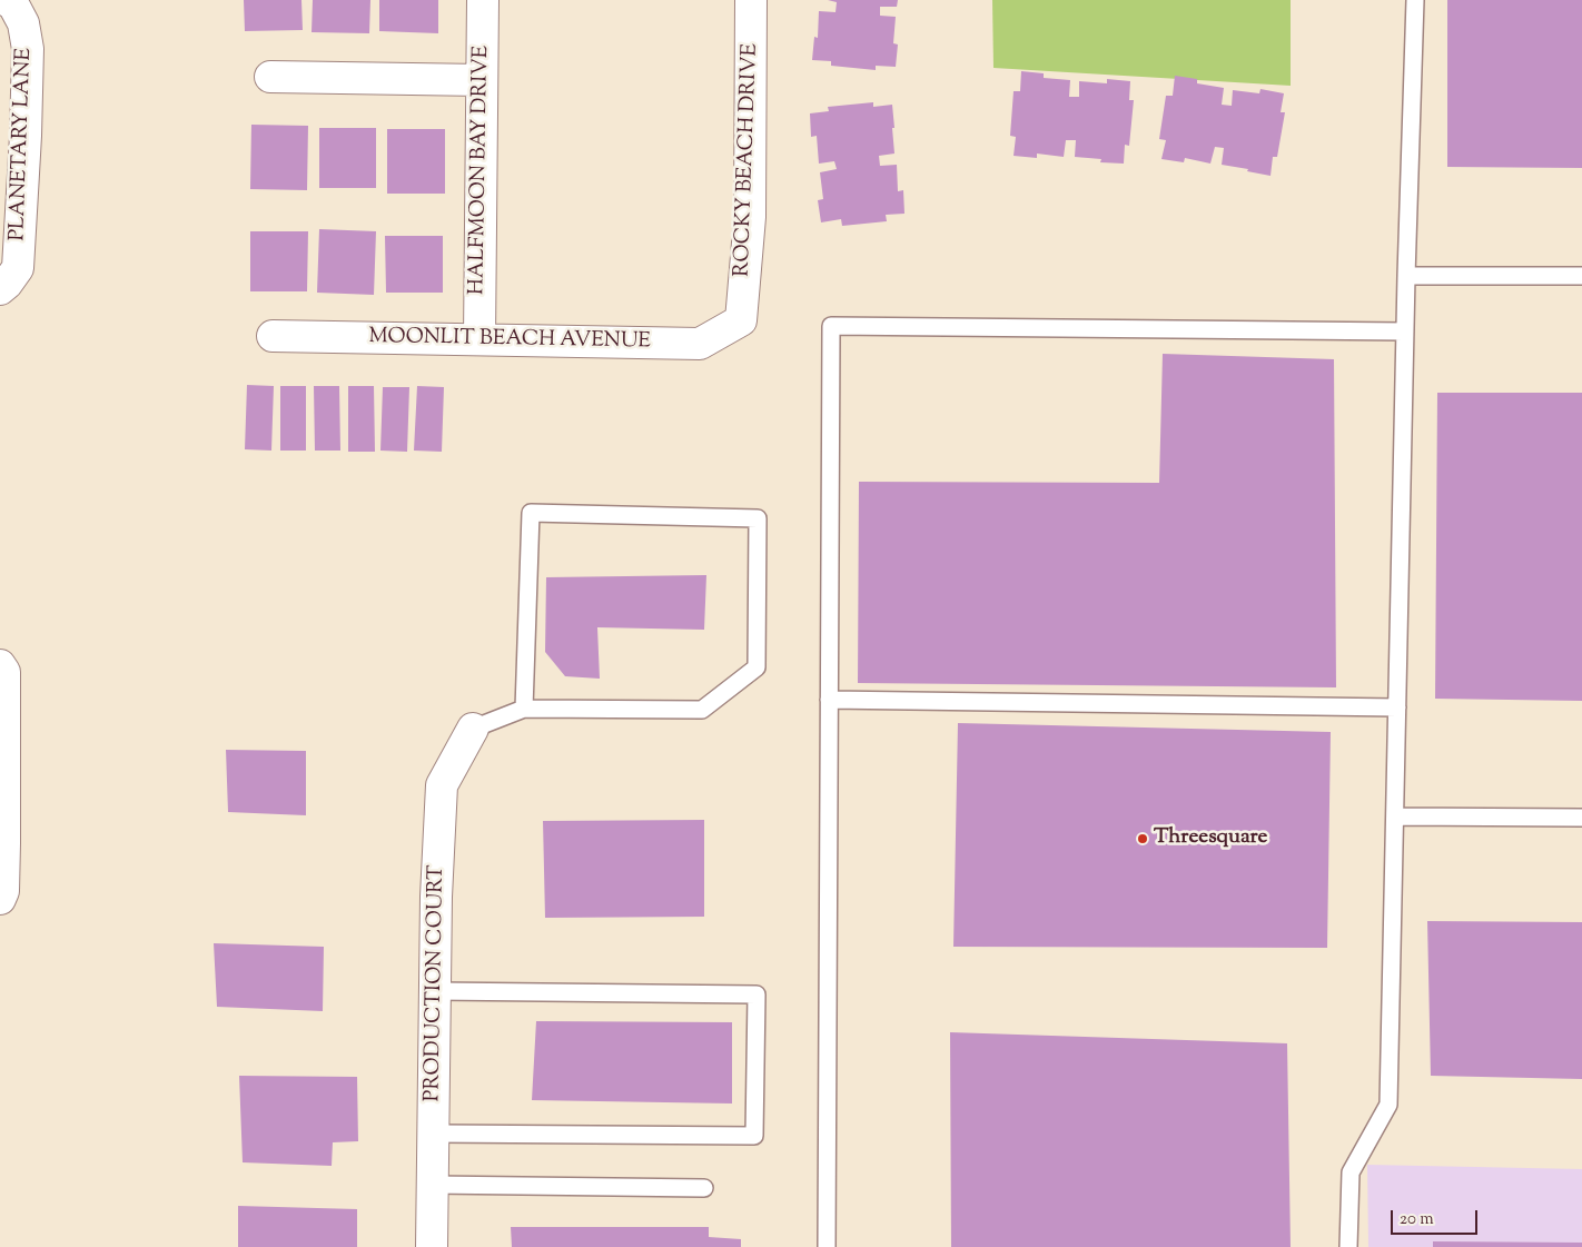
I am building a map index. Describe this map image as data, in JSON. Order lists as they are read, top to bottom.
{
  "streets": {
    "street": [
      "PLANETARY LANE",
      "ROCKY BEACH DRIVE",
      "HALFMOON BAY DRIVE",
      "MOONLIT BEACH AVENUE",
      "PRODUCTION COURT"
    ]
  },
  "crossings": [
    ["ROCKY BEACH DRIVE", "MOONLIT BEACH AVENUE"],
    ["HALFMOON BAY DRIVE", "MOONLIT BEACH AVENUE"]
  ],
  "places": ["Threesquare"],
  "scale_bar": "20 m"
}
